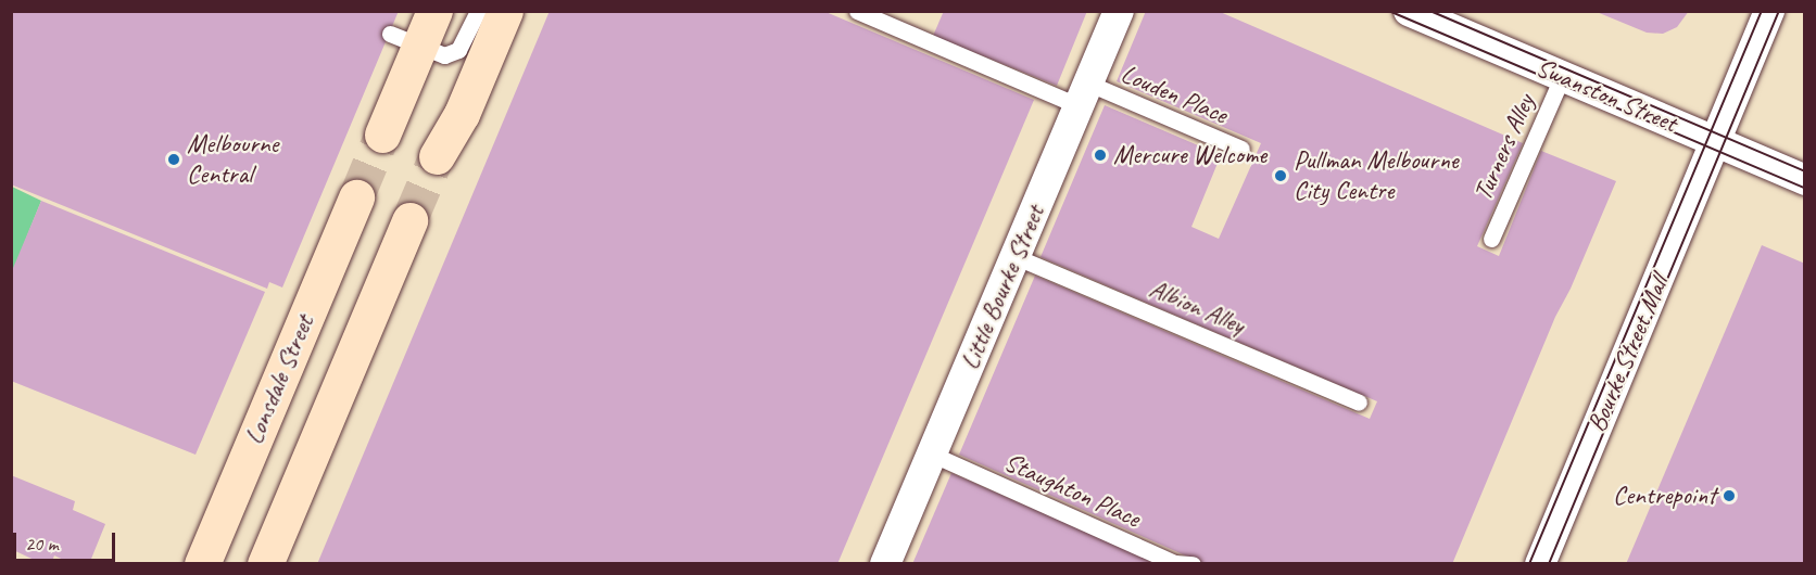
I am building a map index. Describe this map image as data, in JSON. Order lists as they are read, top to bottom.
{
  "streets": {
    "main road": ["Lonsdale Street"],
    "street": ["Swanston Street", "Little Bourke Street", "Bourke Street Mall"],
    "lane": [
      "Louden Place",
      "Turners Alley",
      "Albion Alley",
      "Staughton Place"
    ]
  },
  "crossings": [
    ["Louden Place", "Little Bourke Street"],
    ["Swanston Street", "Turners Alley"],
    ["Swanston Street", "Bourke Street Mall"],
    ["Little Bourke Street", "Albion Alley"],
    ["Little Bourke Street", "Staughton Place"]
  ],
  "places": [
    "Mercure Welcome",
    "Melbourne Central",
    "Pullman Melbourne City Centre",
    "Centrepoint"
  ],
  "scale_bar": "20 m"
}
